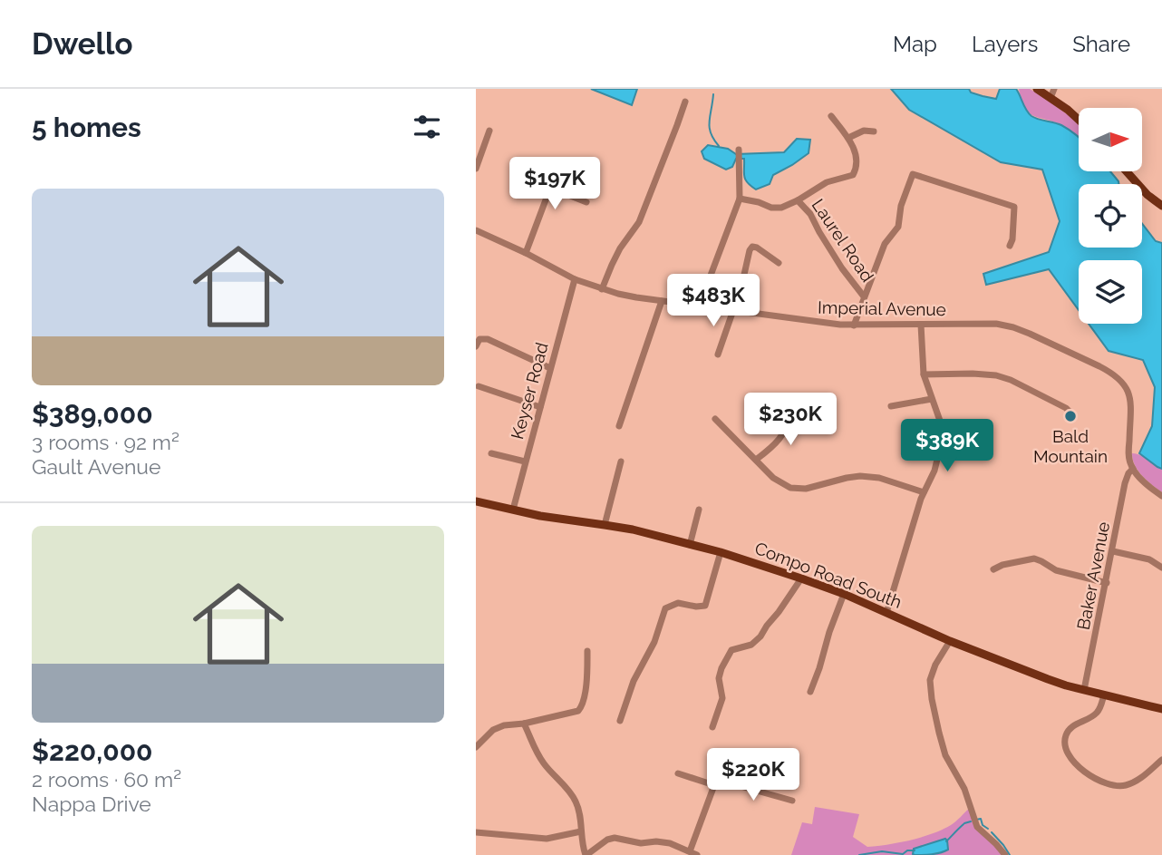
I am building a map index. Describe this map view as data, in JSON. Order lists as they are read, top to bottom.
{
  "streets": {
    "main road": ["Compo Road South"],
    "street": [
      "Laurel Road",
      "Imperial Avenue",
      "Keyser Road",
      "Baker Avenue"
    ]
  },
  "crossings": [
    ["Imperial Avenue", "Keyser Road"],
    ["Imperial Avenue", "Baker Avenue"],
    ["Keyser Road", "Compo Road South"],
    ["Compo Road South", "Baker Avenue"]
  ],
  "places": ["Bald Mountain"],
  "north": "right",
  "page": {
    "header": "Dwello",
    "nav": ["Map", "Layers", "Share"],
    "heading": "5 homes",
    "price": [
      "$197K",
      "$483K",
      "$230K",
      "$389K",
      "$220K"
    ],
    "list": [
      {
        "name": "$389,000",
        "note": "3 rooms · 92 m² · Gault Avenue"
      },
      {
        "name": "$220,000",
        "note": "2 rooms · 60 m² · Nappa Drive"
      }
    ]
  }
}
